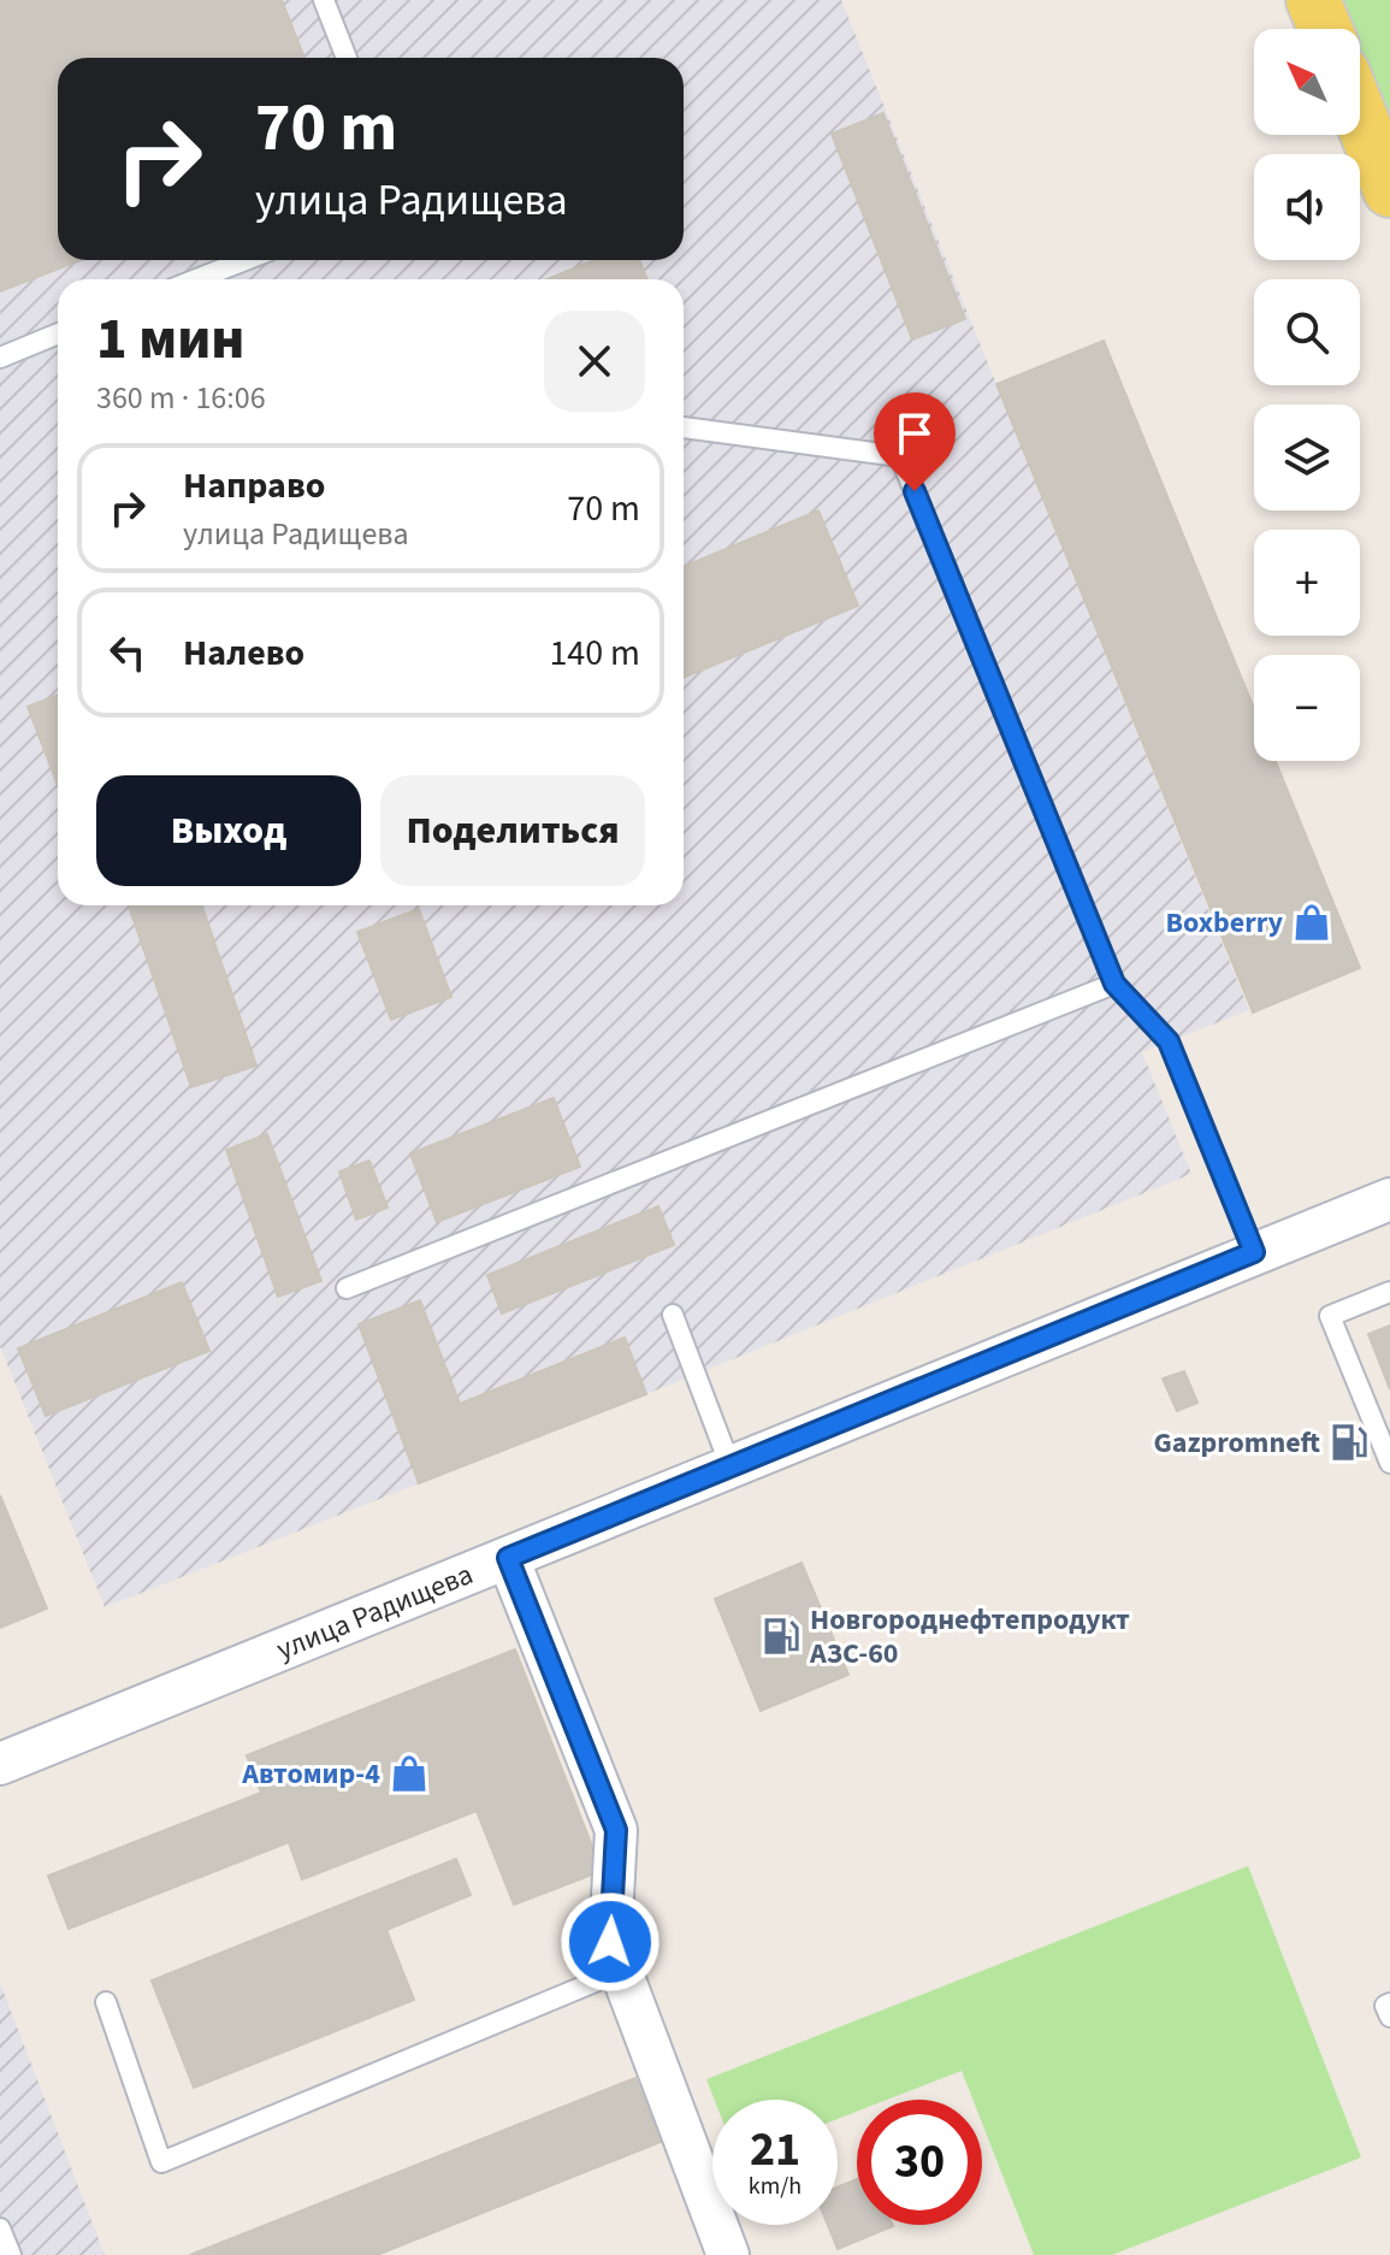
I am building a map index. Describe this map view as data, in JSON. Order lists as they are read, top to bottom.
{
  "streets": {
    "street": ["улица Радищева"]
  },
  "places": {
    "shop": ["Boxberry", "Автомир-4"],
    "fuel station": ["Gazpromneft", "Новгороднефтепродукт АЗС-60"]
  },
  "north": "top left",
  "page": {
    "map_buttons": ["+", "−"],
    "turn": ["70 m", "улица Радищева"],
    "heading": ["1 мин", "360 m · 16:06"],
    "list": [
      {
        "name": "Направо",
        "note": "улица Радищева",
        "value": "70 m"
      },
      {
        "name": "Налево",
        "value": "140 m"
      }
    ],
    "buttons": ["Выход", "Поделиться"],
    "speed": "21 km/h",
    "limit": "30"
  }
}
